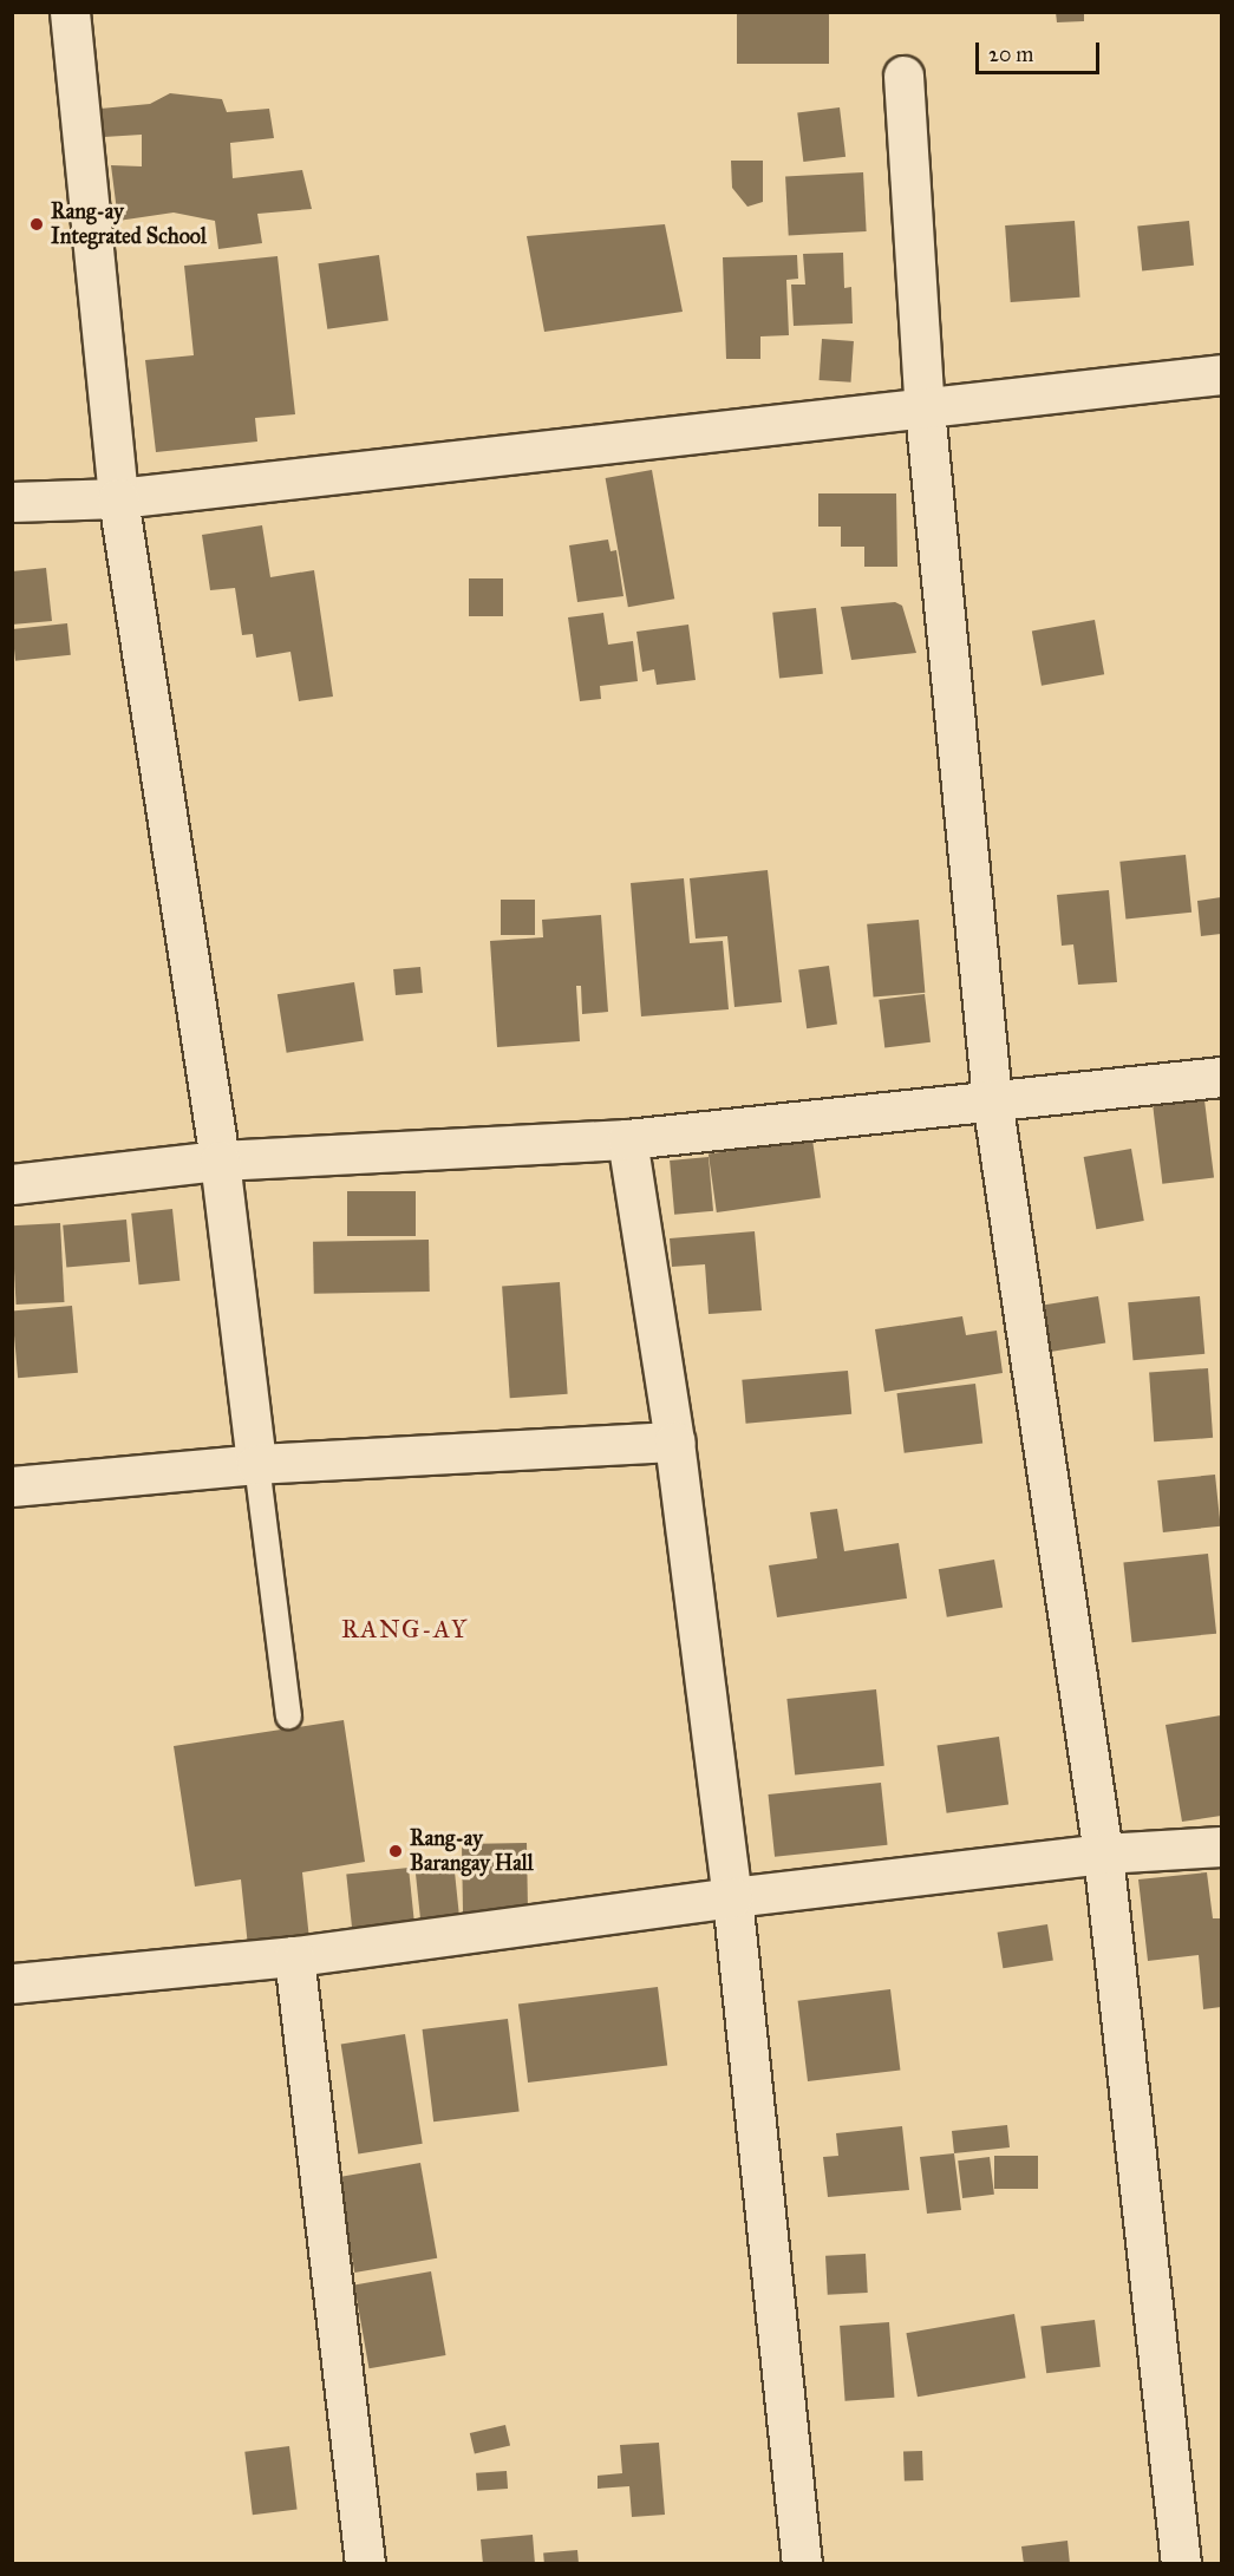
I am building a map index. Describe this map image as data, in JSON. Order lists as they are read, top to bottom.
{
  "districts": ["RANG-AY"],
  "places": ["Rang-ay Integrated School", "Rang-ay Barangay Hall"],
  "scale_bar": "20 m"
}
